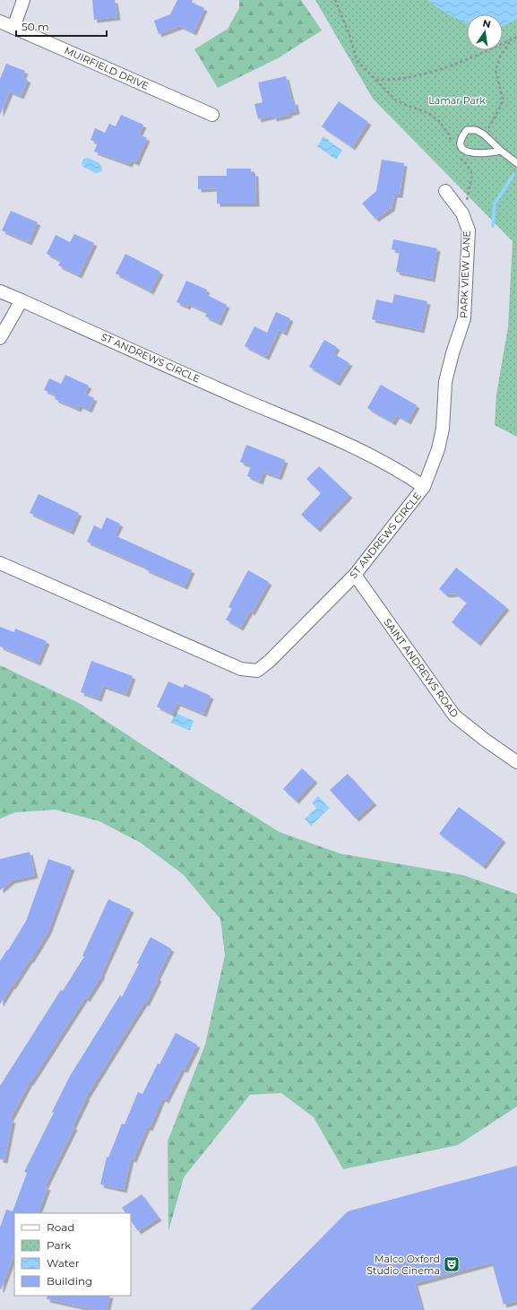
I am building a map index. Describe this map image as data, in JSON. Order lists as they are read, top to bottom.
{
  "streets": {
    "street": [
      "MUIRFIELD DRIVE",
      "PARK VIEW LANE",
      "ST ANDREWS CIRCLE",
      "SAINT ANDREWS ROAD"
    ]
  },
  "crossings": [
    ["PARK VIEW LANE", "ST ANDREWS CIRCLE"],
    ["ST ANDREWS CIRCLE", "SAINT ANDREWS ROAD"]
  ],
  "parks": ["Lamar Park"],
  "places": {
    "theatre": ["Malco Oxford Studio Cinema"]
  },
  "legend": [
    "Road",
    "Park",
    "Water",
    "Building"
  ],
  "scale_bar": "50 m",
  "north": "top"
}
